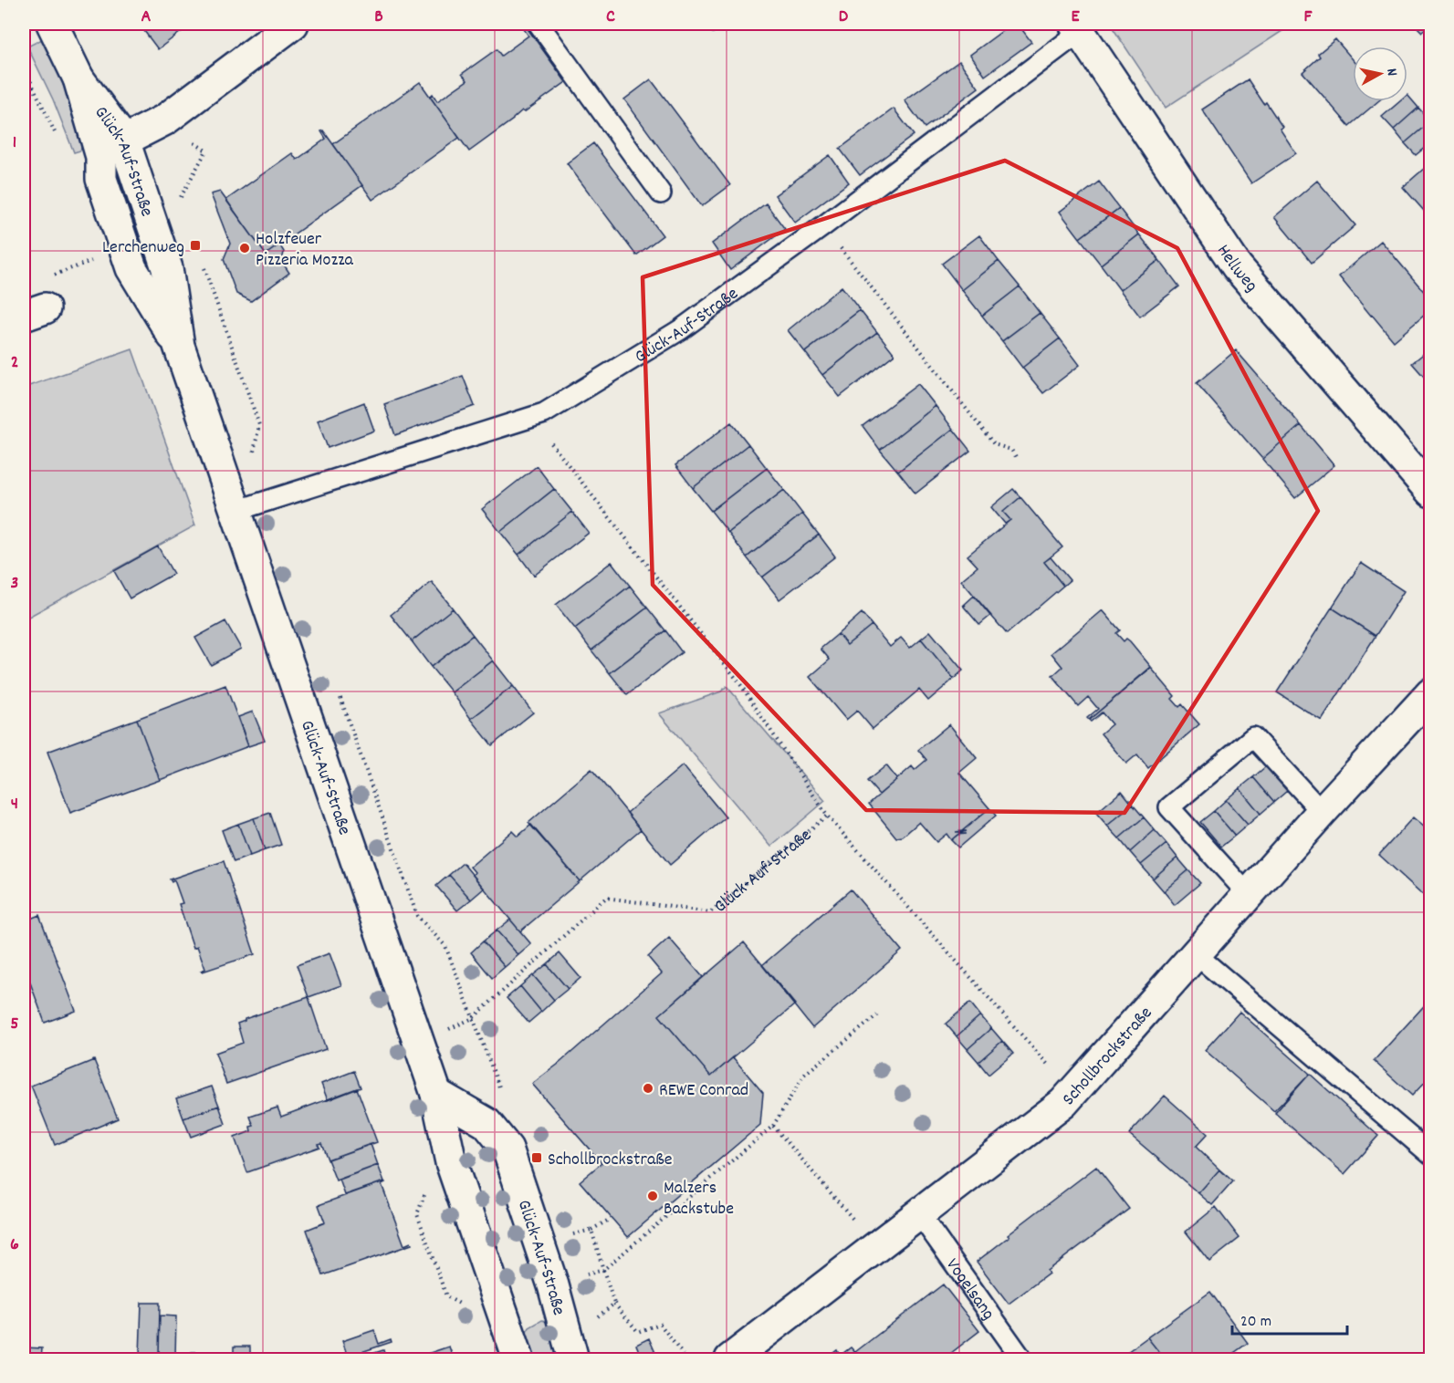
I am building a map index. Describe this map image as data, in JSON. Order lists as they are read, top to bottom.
{
  "streets": {
    "street": ["Glück-Auf-Straße", "Hellweg", "Schollbrockstraße"],
    "lane": ["Vogelsang"]
  },
  "crossings": [
    ["Glück-Auf-Straße", "Hellweg"],
    ["Schollbrockstraße", "Vogelsang"]
  ],
  "places": {
    "transit": ["Lerchenweg", "Schollbrockstraße"],
    "other": ["Holzfeuer Pizzeria Mozza", "REWE Conrad", "Malzers Backstube"]
  },
  "scale_bar": "20 m",
  "north": "right",
  "grid": {
    "columns": [
      "A",
      "B",
      "C",
      "D",
      "E",
      "F"
    ],
    "rows": [
      "1",
      "2",
      "3",
      "4",
      "5",
      "6"
    ]
  }
}
